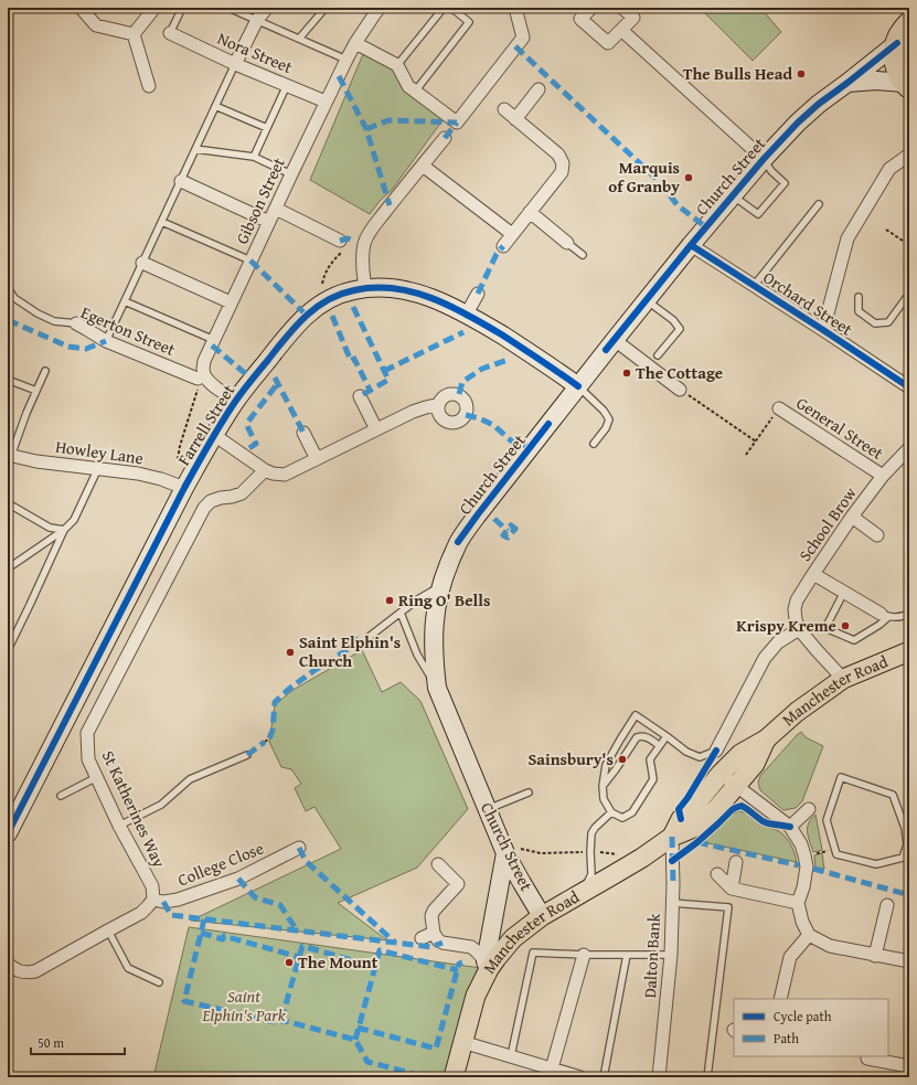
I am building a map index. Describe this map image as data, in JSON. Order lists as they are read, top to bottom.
{
  "streets": {
    "main road": ["Manchester Road"],
    "street": [
      "Nora Street",
      "Church Street",
      "Gibson Street",
      "Orchard Street",
      "Egerton Street",
      "Farrell Street",
      "General Street",
      "Howley Lane",
      "School Brow",
      "St Katherines Way",
      "College Close",
      "Dalton Bank"
    ]
  },
  "crossings": [
    ["Nora Street", "Gibson Street"],
    ["Church Street", "Orchard Street"],
    ["Church Street", "Farrell Street"],
    ["Church Street", "Manchester Road"],
    ["Gibson Street", "Egerton Street"],
    ["Farrell Street", "Howley Lane"],
    ["General Street", "School Brow"],
    ["School Brow", "Manchester Road"],
    ["Manchester Road", "Dalton Bank"],
    ["St Katherines Way", "College Close"]
  ],
  "parks": ["Saint Elphin's Park"],
  "places": [
    "The Bulls Head",
    "Marquis of Granby",
    "The Cottage",
    "Ring O' Bells",
    "Krispy Kreme",
    "Saint Elphin's Church",
    "Sainsbury's",
    "The Mount"
  ],
  "legend": ["Cycle path", "Path"],
  "scale_bar": "50 m"
}
